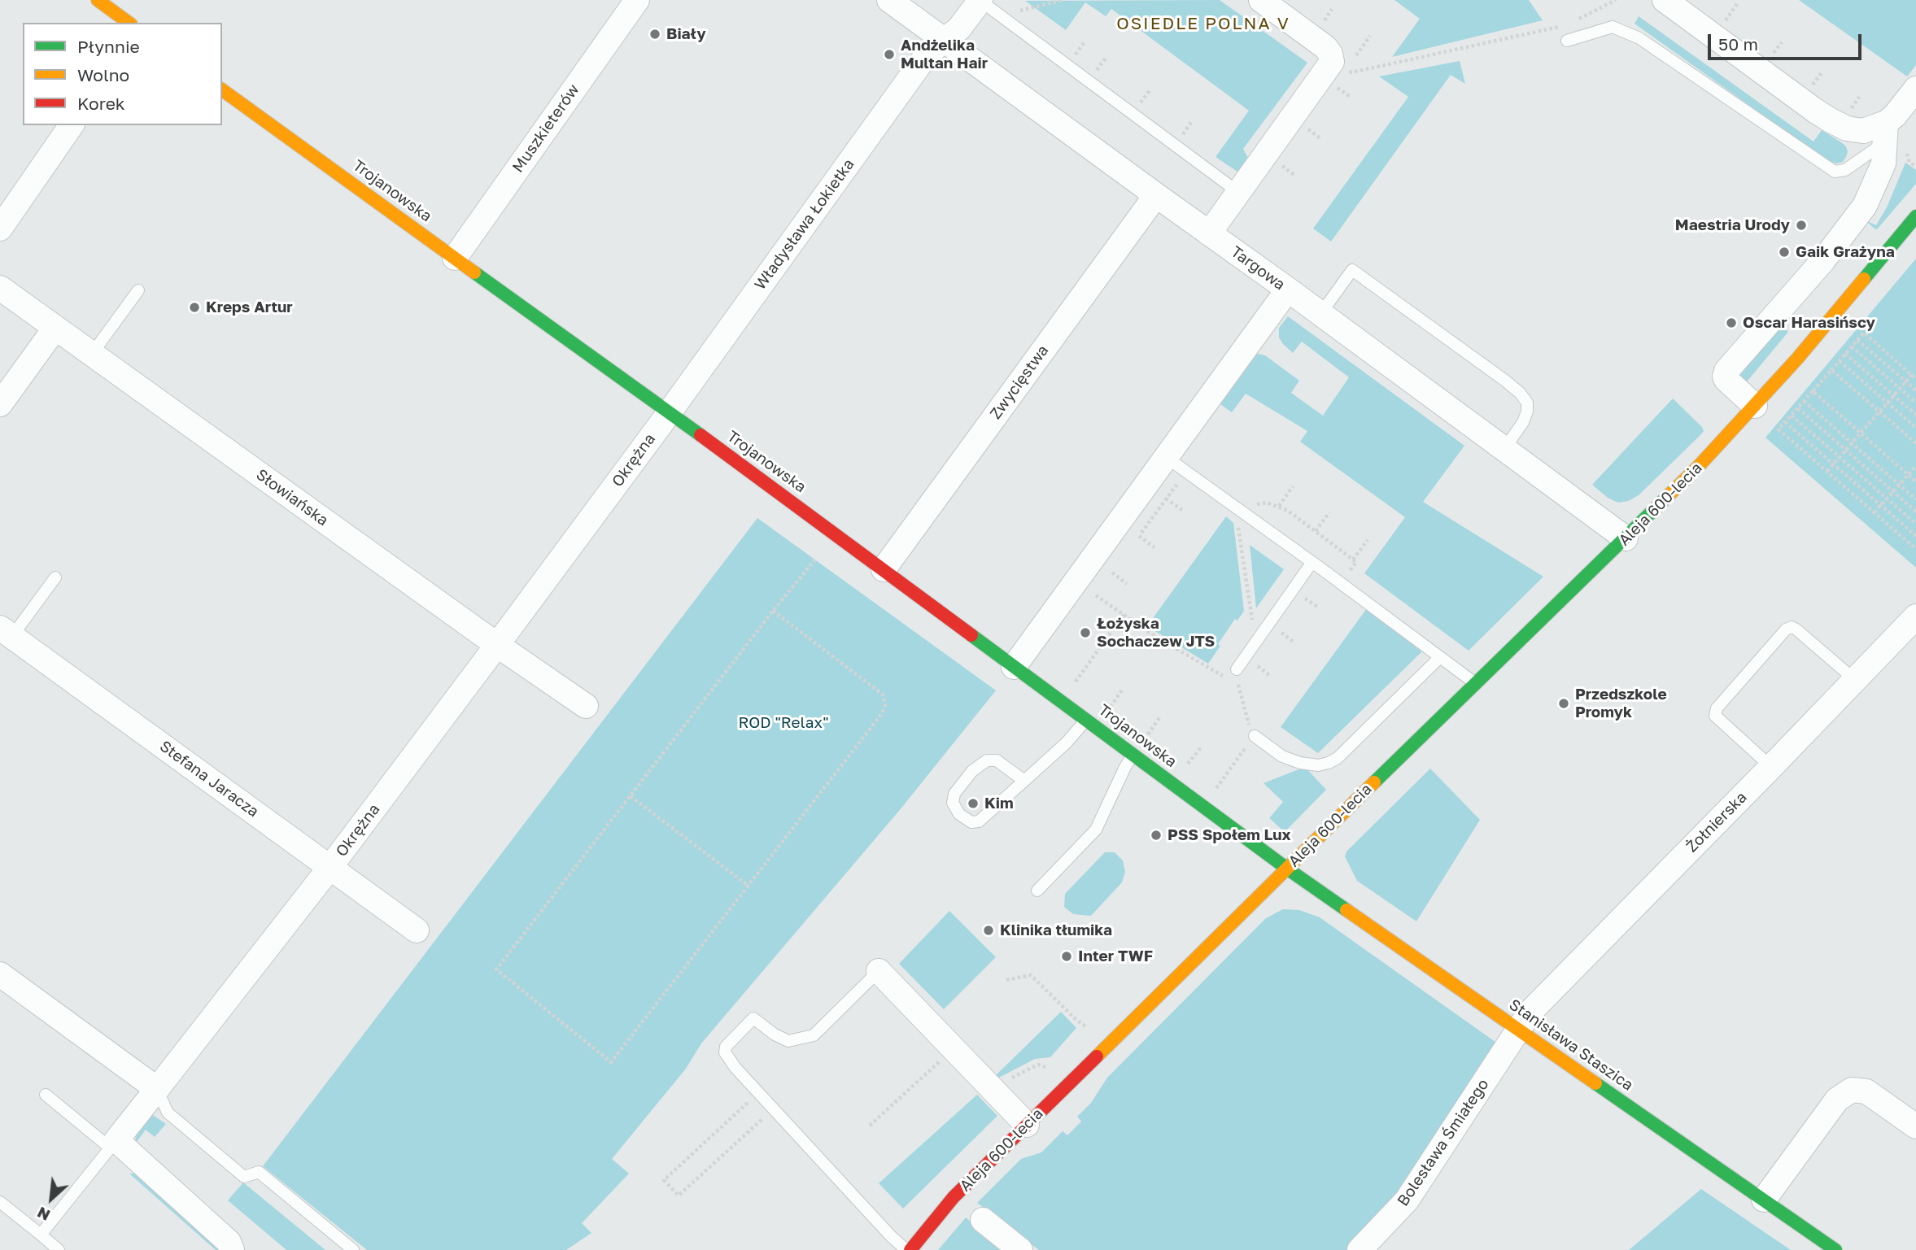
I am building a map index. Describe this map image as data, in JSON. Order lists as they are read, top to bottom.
{
  "streets": {
    "street": [
      "Muszkieterów",
      "Trojanowska",
      "Władysława Łokietka",
      "Targowa",
      "Zwycięstwa",
      "Okrężna",
      "Słowiańska",
      "Aleja 600-lecia",
      "Stefana Jaracza",
      "Żołnierska",
      "Stanisława Staszica",
      "Bolesława Śmiałego"
    ]
  },
  "crossings": [
    ["Muszkieterów", "Trojanowska"],
    ["Trojanowska", "Władysława Łokietka"],
    ["Trojanowska", "Zwycięstwa"],
    ["Trojanowska", "Okrężna"],
    ["Trojanowska", "Aleja 600-lecia"],
    ["Trojanowska", "Stanisława Staszica"],
    ["Władysława Łokietka", "Targowa"],
    ["Władysława Łokietka", "Okrężna"],
    ["Targowa", "Zwycięstwa"],
    ["Targowa", "Aleja 600-lecia"],
    ["Okrężna", "Słowiańska"],
    ["Okrężna", "Stefana Jaracza"],
    ["Aleja 600-lecia", "Stanisława Staszica"],
    ["Żołnierska", "Stanisława Staszica"],
    ["Żołnierska", "Bolesława Śmiałego"],
    ["Stanisława Staszica", "Bolesława Śmiałego"]
  ],
  "districts": ["OSIEDLE POLNA V"],
  "parks": ["ROD \"Relax\""],
  "places": [
    "Biały",
    "Andżelika Multan Hair",
    "Maestria Urody",
    "Gaik Grażyna",
    "Kreps Artur",
    "Oscar Harasińscy",
    "Łożyska Sochaczew JTS",
    "Przedszkole Promyk",
    "Kim",
    "PSS Społem Lux",
    "Klinika tłumika",
    "Inter TWF"
  ],
  "legend": ["Płynnie", "Wolno", "Korek"],
  "scale_bar": "50 m",
  "north": "bottom left"
}
